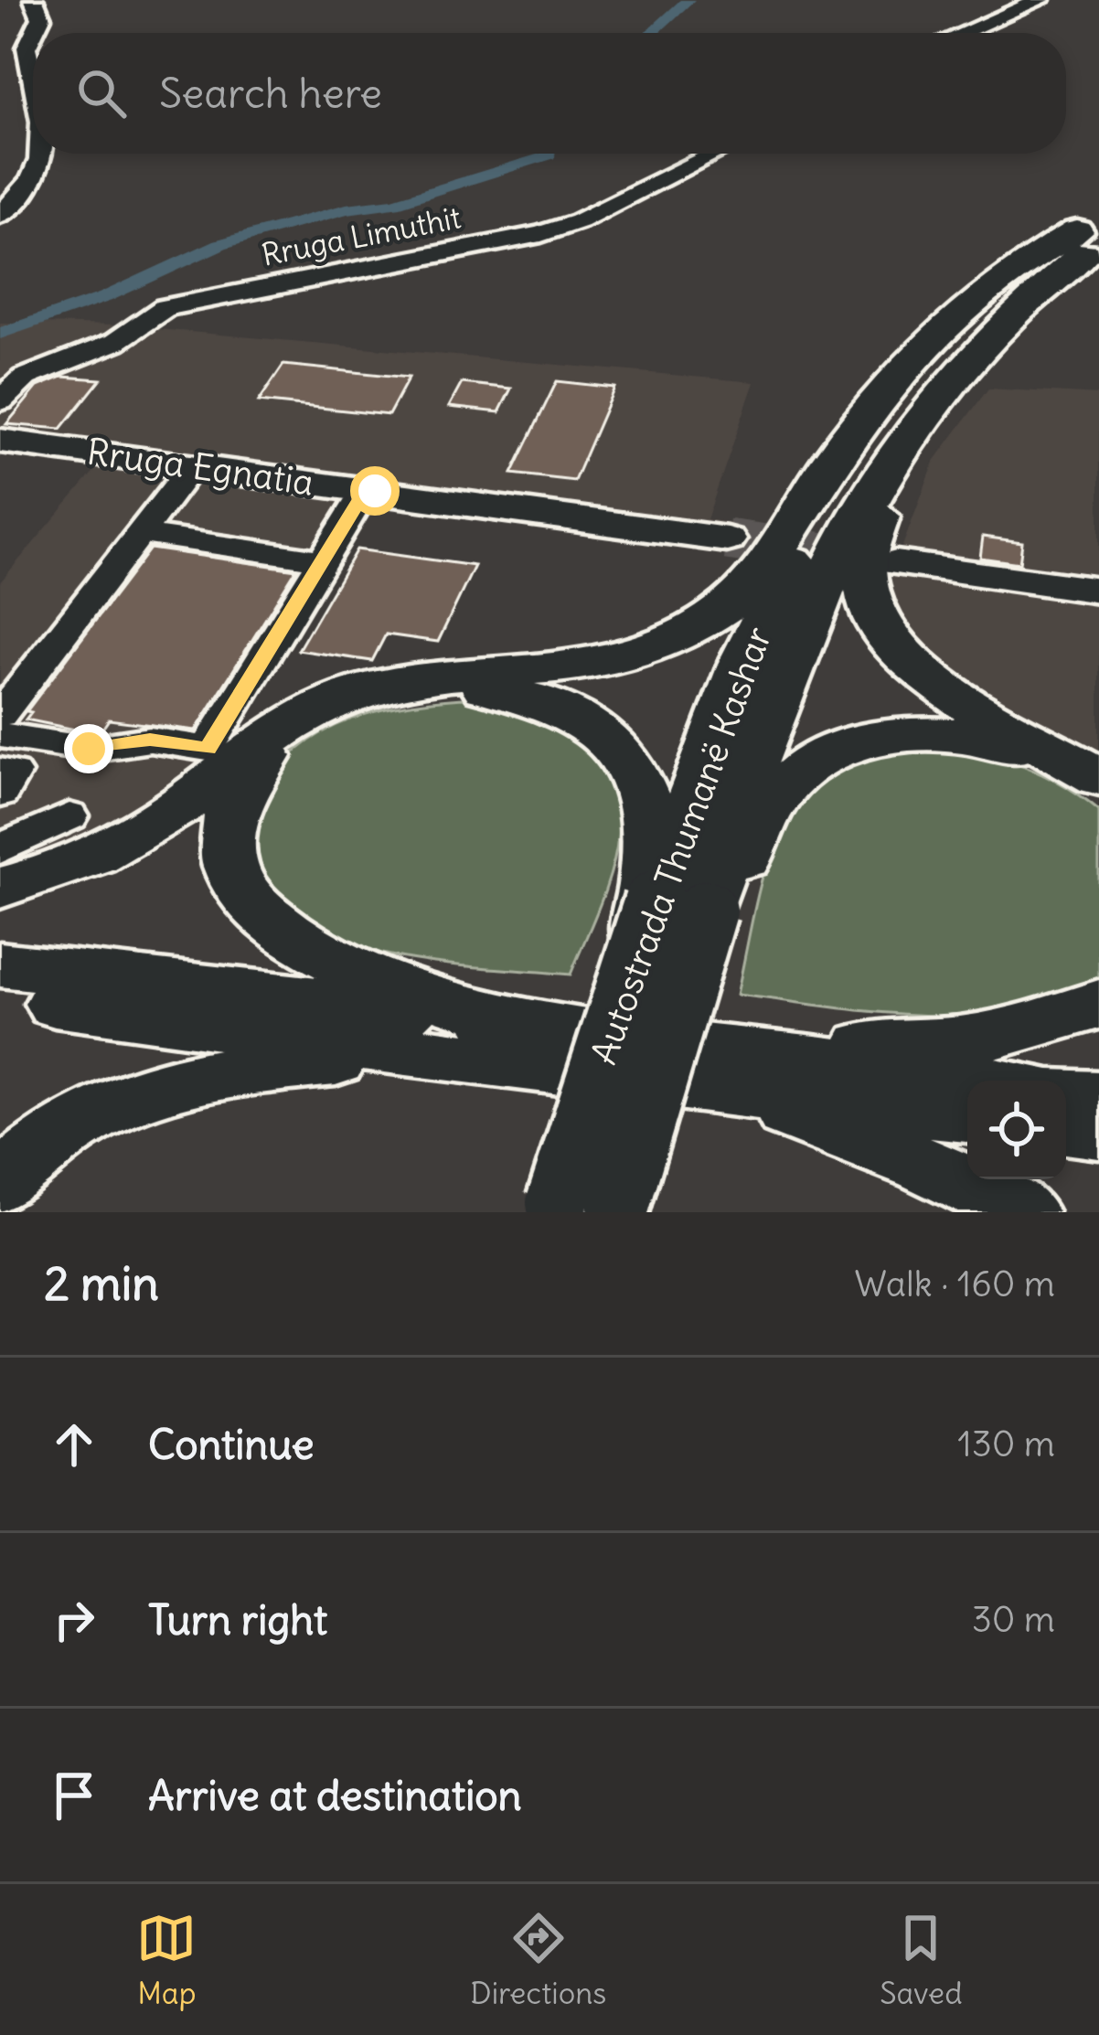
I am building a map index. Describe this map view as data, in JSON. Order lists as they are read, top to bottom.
{
  "streets": {
    "highway": ["Autostrada Thumanë Kashar"],
    "main road": ["Rruga Egnatia"],
    "street": ["Rruga Limuthit"]
  },
  "page": {
    "search": "Search here",
    "heading": ["2 min", "Walk · 160 m"],
    "list": [
      ["Continue", "130 m"],
      ["Turn right", "30 m"],
      "Arrive at destination"
    ],
    "nav": ["Map", "Directions", "Saved"]
  }
}
